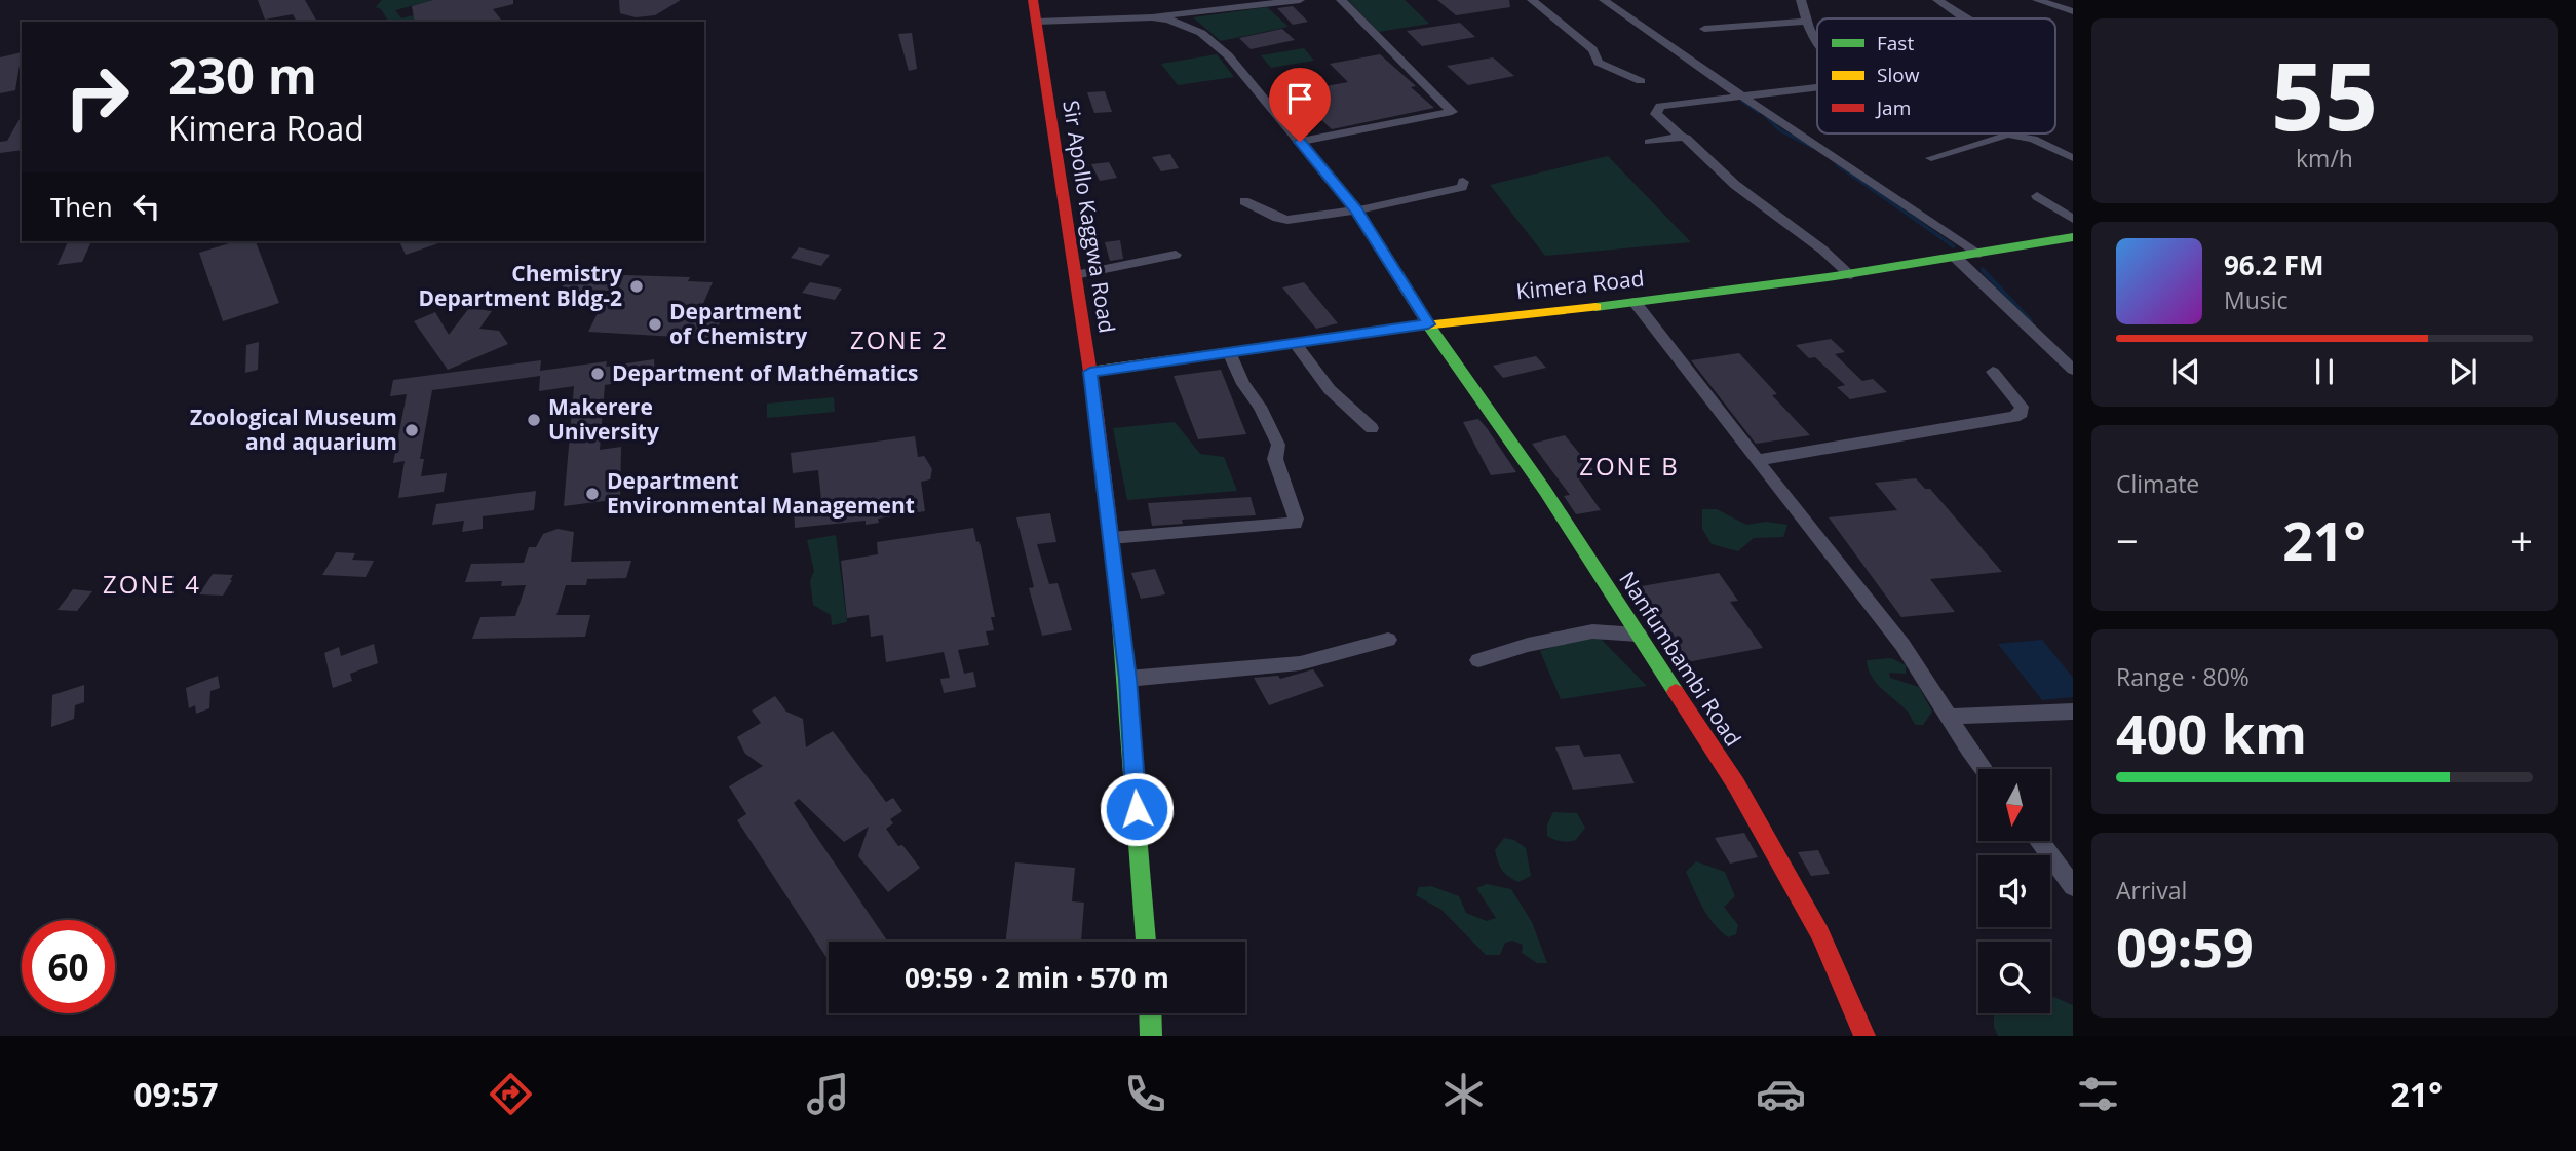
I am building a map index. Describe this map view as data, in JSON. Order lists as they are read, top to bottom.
{
  "streets": {
    "street": ["Sir Apollo Kaggwa Road", "Kimera Road", "Nanfumbambi Road"]
  },
  "crossings": [
    ["Sir Apollo Kaggwa Road", "Kimera Road"],
    ["Kimera Road", "Nanfumbambi Road"]
  ],
  "districts": ["ZONE 2", "ZONE B", "ZONE 4"],
  "places": [
    "Chemistry Department Bldg-2",
    "Department of Chemistry",
    "Department of Mathématics",
    "Makerere University",
    "Zoological Museum and aquarium",
    "Department Environmental Management"
  ],
  "legend": ["Fast", "Slow", "Jam"],
  "north": "bottom",
  "page": {
    "tile": [
      ["55", "km/h"],
      "Climate",
      ["Range · 80%", "400 km"],
      ["Arrival", "09:59"]
    ],
    "turn": ["230 m", "Kimera Road"],
    "then": "Then",
    "song": ["96.2 FM", "Music"],
    "heat": ["−", "21°", "+"],
    "limit": "60",
    "trip": "09:59 · 2 min · 570 m",
    "tabs": ["09:57", "21°"]
  }
}
